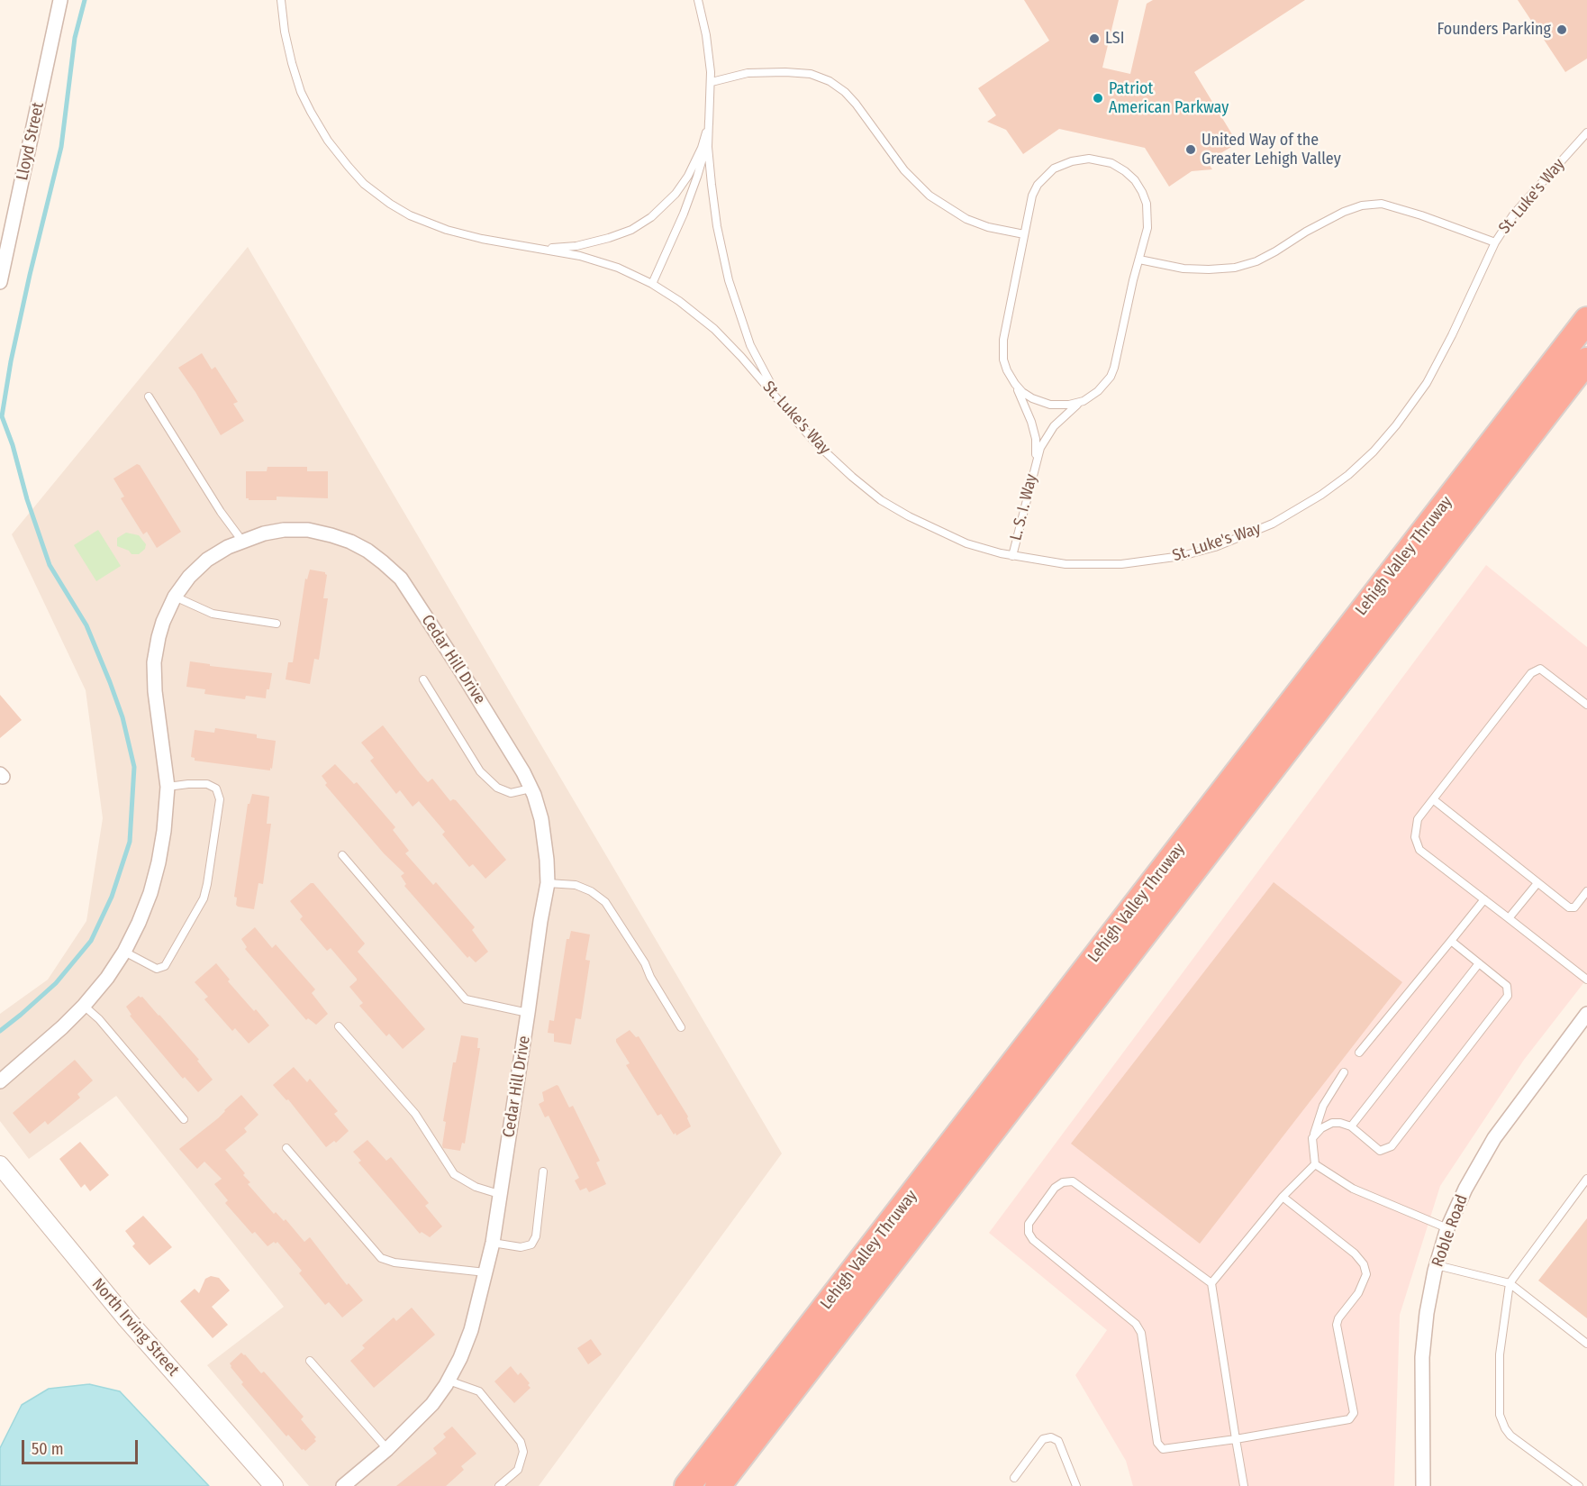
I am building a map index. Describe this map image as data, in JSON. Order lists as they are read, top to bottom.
{
  "streets": {
    "highway": ["Lehigh Valley Thruway"],
    "street": [
      "Lloyd Street",
      "Cedar Hill Drive",
      "Roble Road",
      "North Irving Street"
    ],
    "lane": ["St. Luke's Way", "L. S. I. Way"]
  },
  "crossings": [
    ["St. Luke's Way", "L. S. I. Way"]
  ],
  "places": [
    "Founders Parking",
    "LSI",
    "Patriot American Parkway",
    "United Way of the Greater Lehigh Valley"
  ],
  "scale_bar": "50 m"
}
